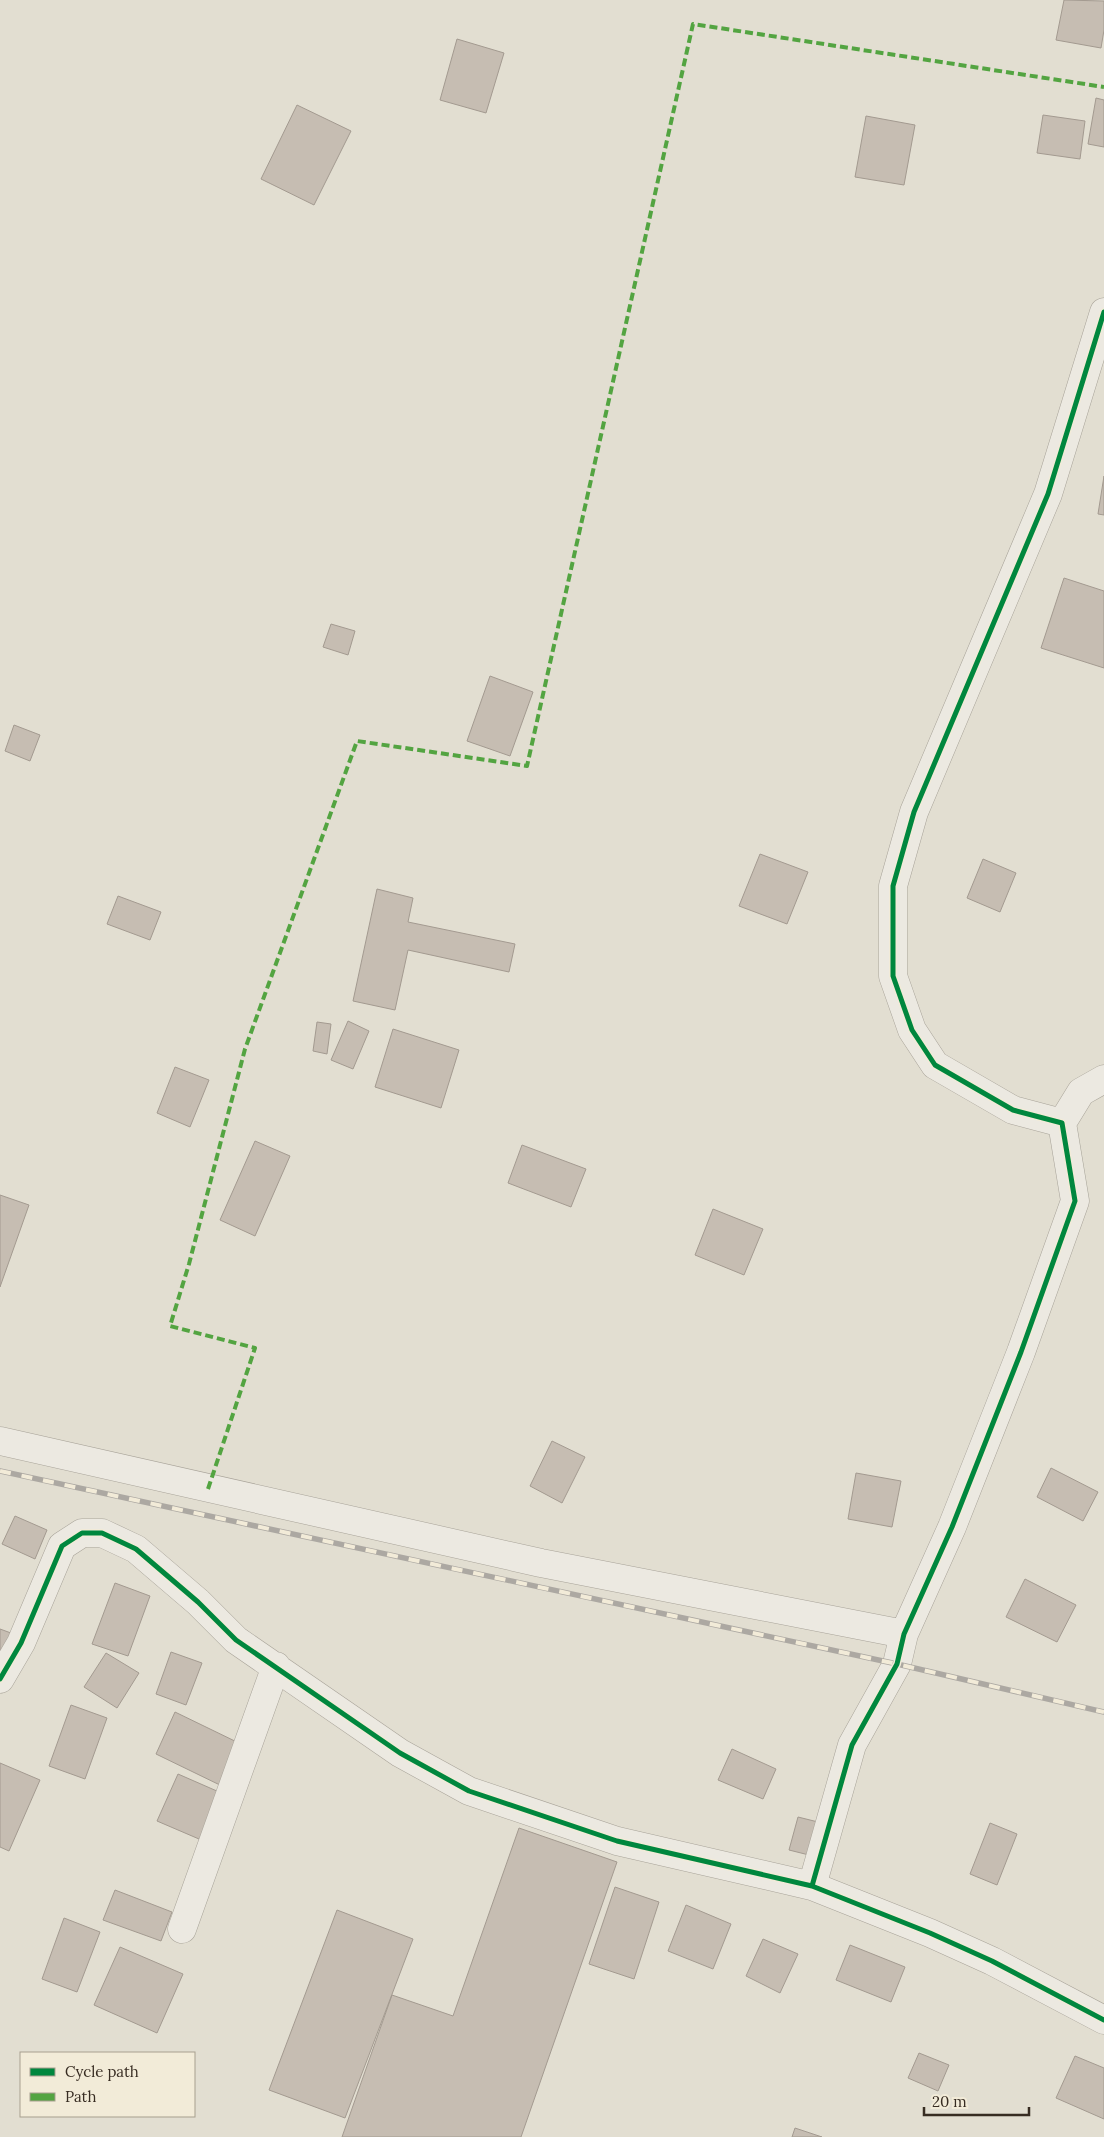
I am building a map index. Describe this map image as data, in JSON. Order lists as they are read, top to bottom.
{
  "legend": ["Cycle path", "Path"],
  "scale_bar": "20 m"
}
